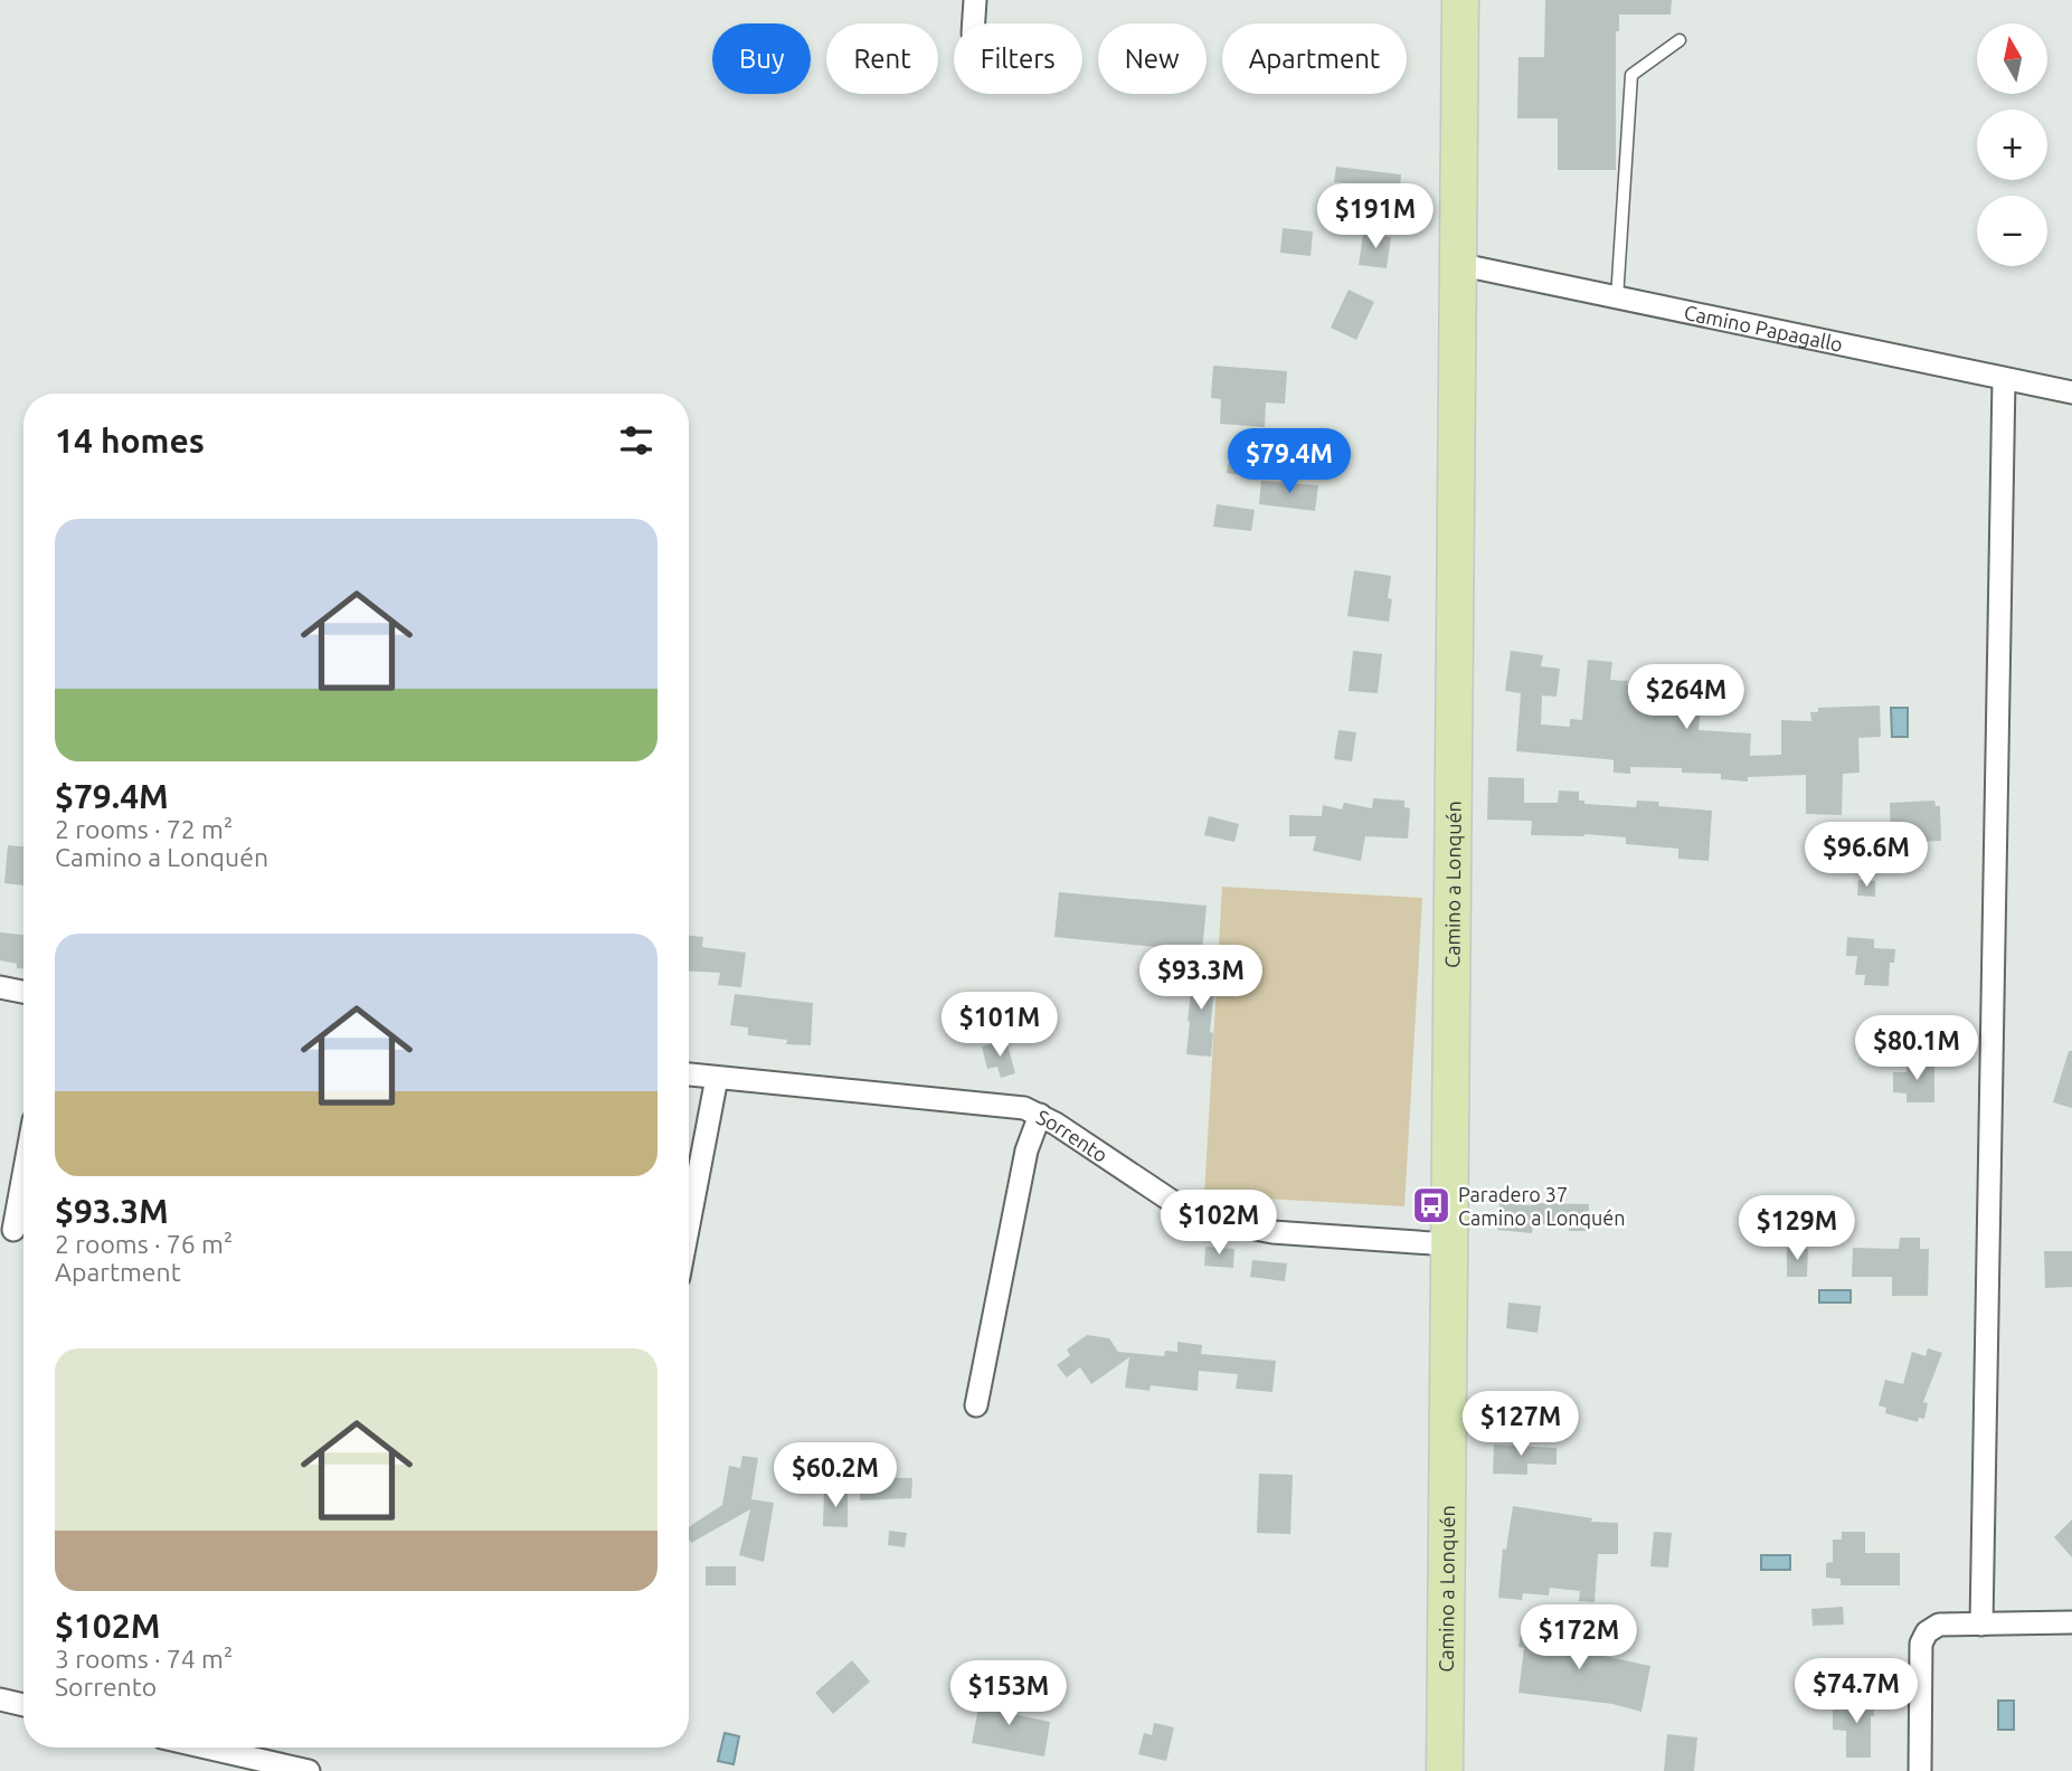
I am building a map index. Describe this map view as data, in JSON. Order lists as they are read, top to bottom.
{
  "streets": {
    "main road": ["Camino a Lonquén"],
    "street": ["Camino Papagallo", "Sorrento"]
  },
  "crossings": [
    ["Camino Papagallo", "Camino a Lonquén"],
    ["Camino a Lonquén", "Sorrento"]
  ],
  "places": {
    "bus stop": ["Paradero 37 Camino a Lonquén"]
  },
  "north": "top",
  "page": {
    "map_buttons": ["+", "−"],
    "chip": [
      "Buy",
      "Rent",
      "Filters",
      "New",
      "Apartment"
    ],
    "price": [
      "$191M",
      "$79.4M",
      "$264M",
      "$96.6M",
      "$93.3M",
      "$101M",
      "$80.1M",
      "$102M",
      "$129M",
      "$127M",
      "$60.2M",
      "$172M",
      "$74.7M",
      "$153M"
    ],
    "heading": "14 homes",
    "list": [
      {
        "name": "$79.4M",
        "note": "2 rooms · 72 m² · Camino a Lonquén"
      },
      {
        "name": "$93.3M",
        "note": "2 rooms · 76 m² · Apartment"
      },
      {
        "name": "$102M",
        "note": "3 rooms · 74 m² · Sorrento"
      }
    ]
  }
}
